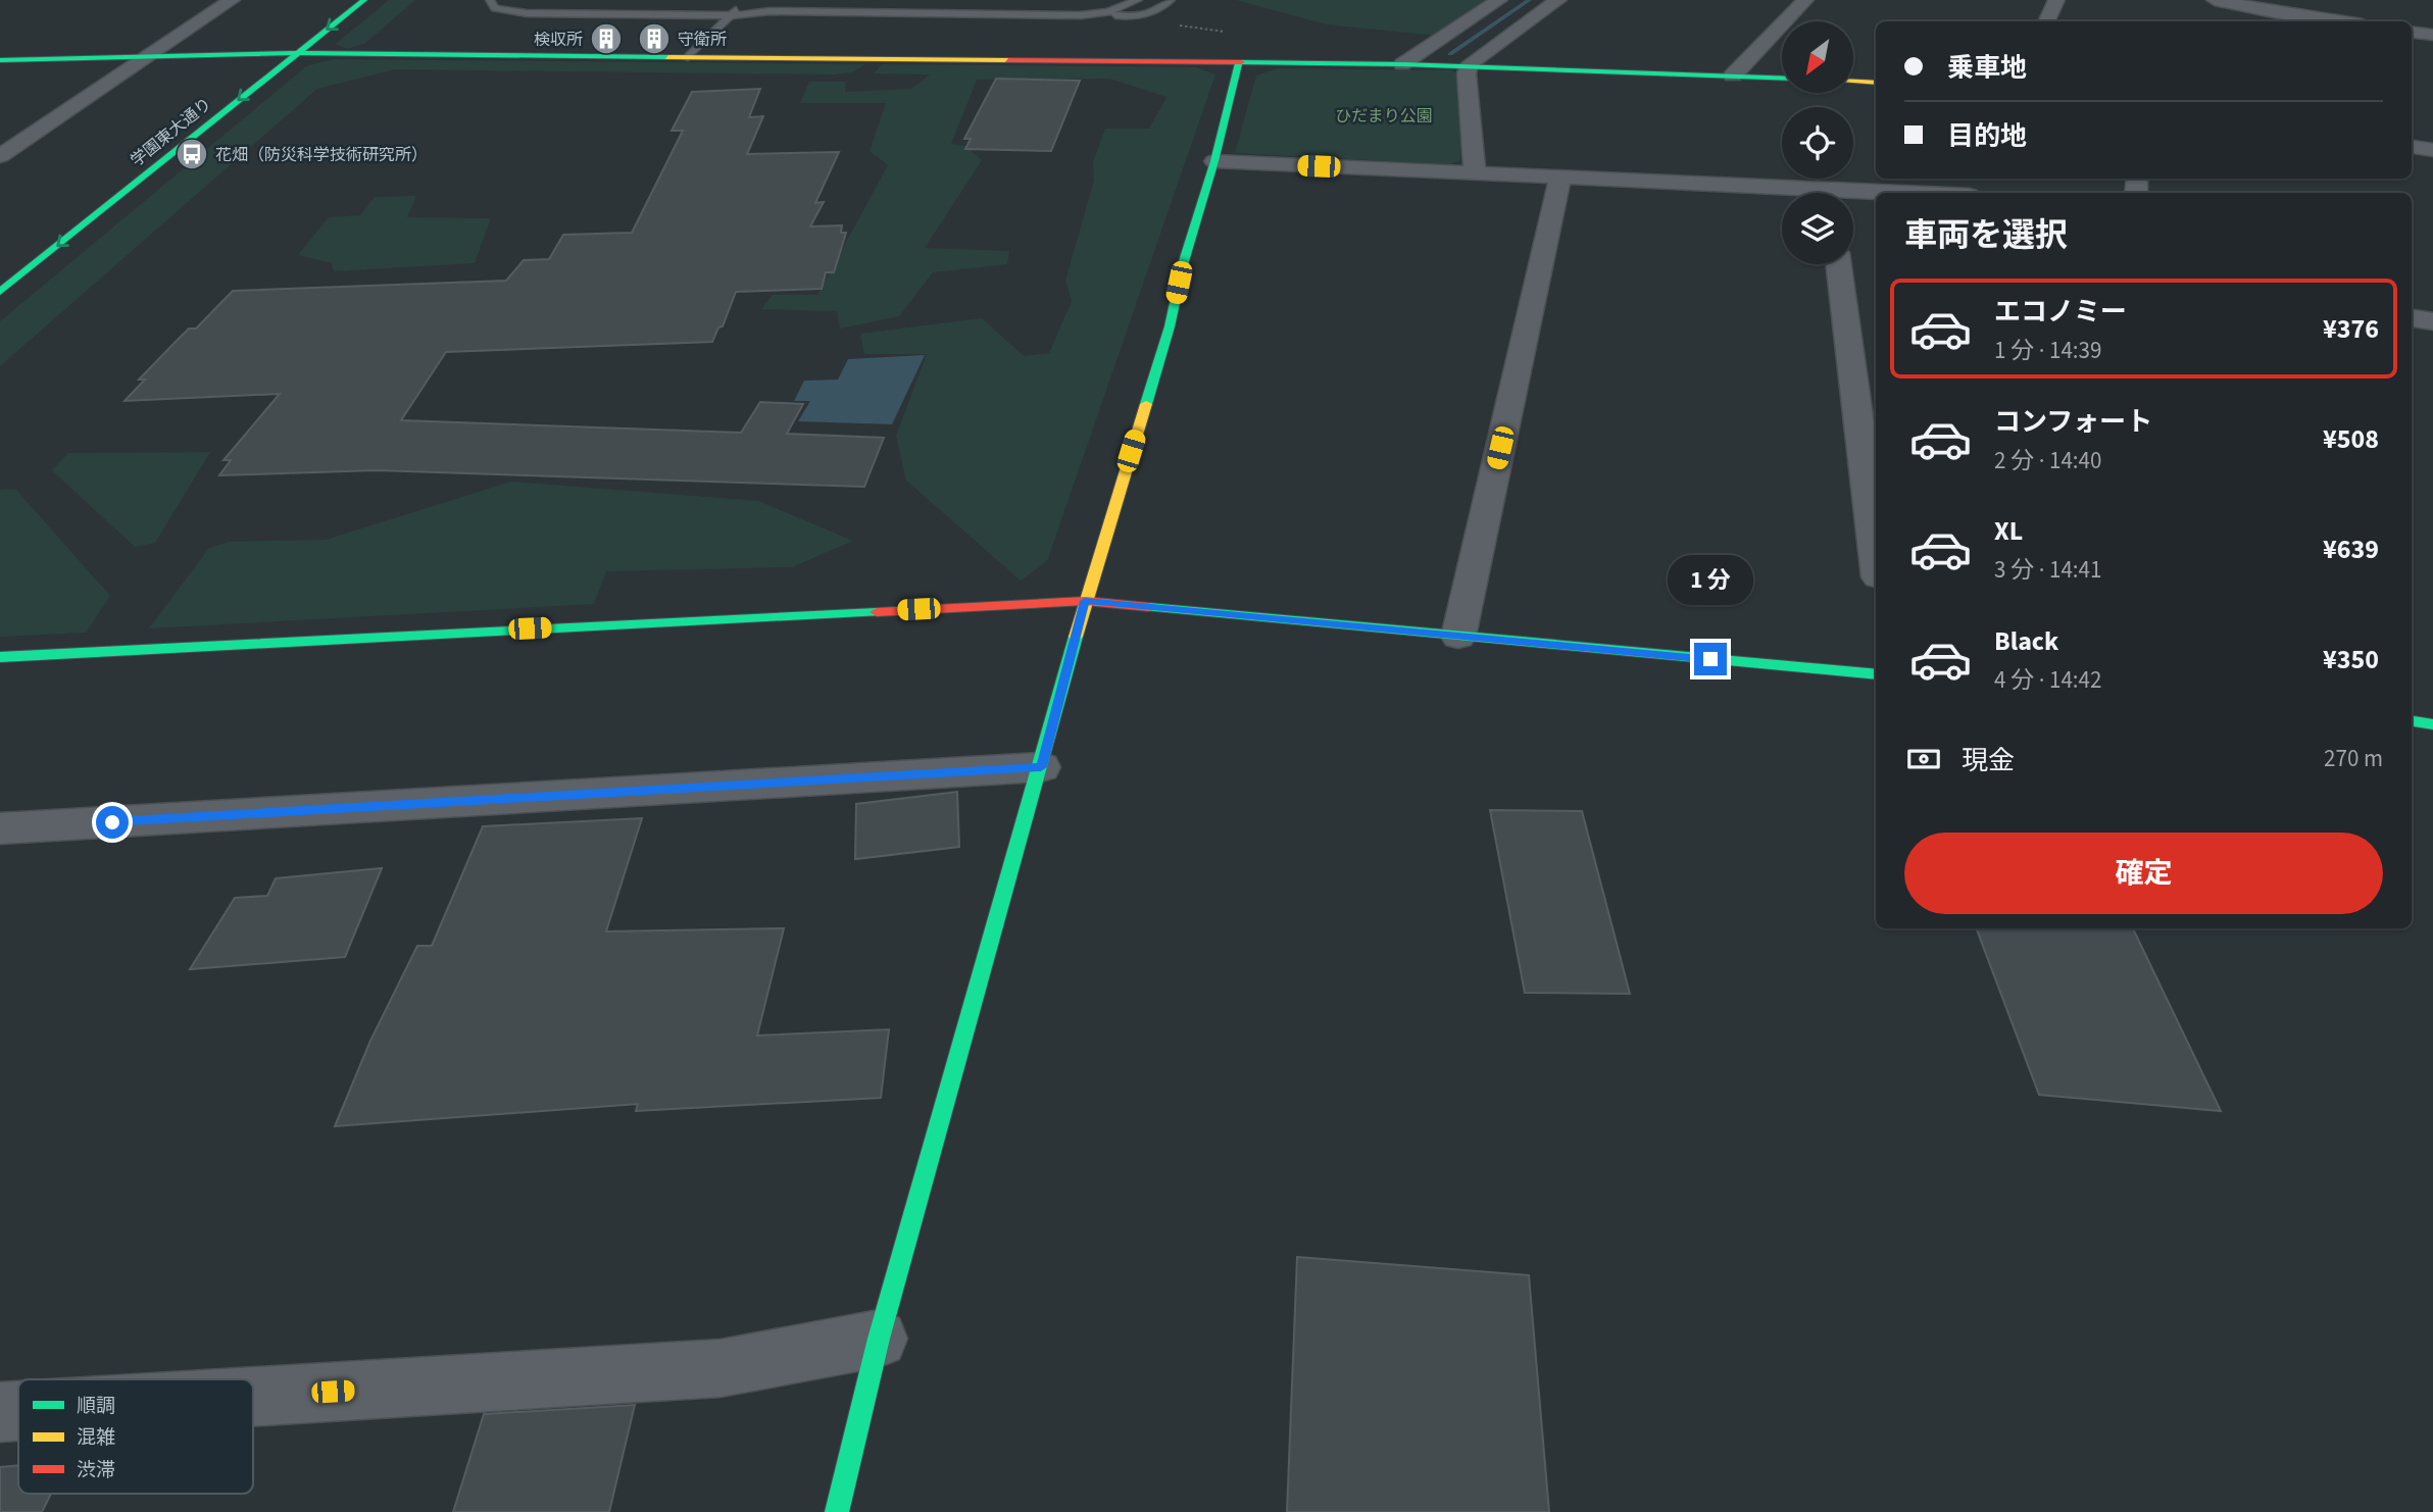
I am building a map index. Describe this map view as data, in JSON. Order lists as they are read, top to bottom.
{
  "streets": {
    "street": ["学園東大通り"]
  },
  "parks": ["ひだまり公園"],
  "places": {
    "building": ["検収所", "守衛所"],
    "bus stop": ["花畑（防災科学技術研究所）"]
  },
  "legend": ["順調", "混雑", "渋滞"],
  "north": "bottom left",
  "page": {
    "banner": ["乗車地", "目的地"],
    "heading": "車両を選択",
    "list": [
      {
        "name": "エコノミー",
        "note": "1 分 · 14:39",
        "value": "¥376"
      },
      {
        "name": "コンフォート",
        "note": "2 分 · 14:40",
        "value": "¥508"
      },
      {
        "name": "XL",
        "note": "3 分 · 14:41",
        "value": "¥639"
      },
      {
        "name": "Black",
        "note": "4 分 · 14:42",
        "value": "¥350"
      }
    ],
    "bubble": "1 分",
    "pay": ["現金", "270 m"],
    "buttons": "確定"
  }
}
